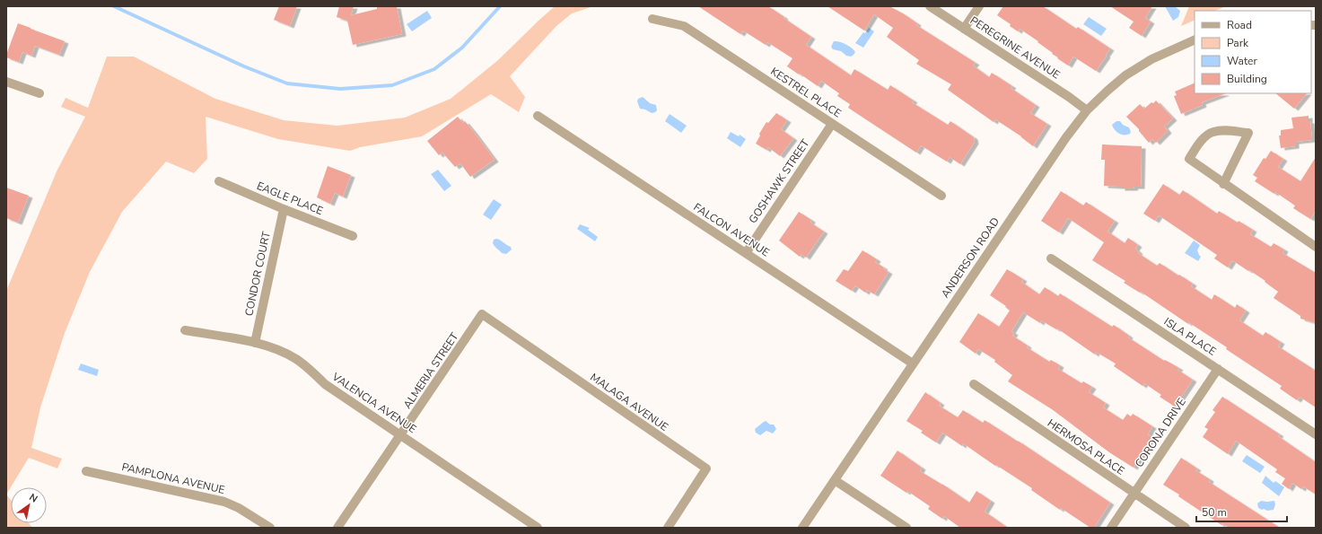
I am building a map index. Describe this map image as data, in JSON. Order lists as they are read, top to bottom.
{
  "streets": {
    "street": [
      "PEREGRINE AVENUE",
      "KESTREL PLACE",
      "GOSHAWK STREET",
      "EAGLE PLACE",
      "FALCON AVENUE",
      "ANDERSON ROAD",
      "CONDOR COURT",
      "ISLA PLACE",
      "ALMERIA STREET",
      "MALAGA AVENUE",
      "VALENCIA AVENUE",
      "CORONA DRIVE",
      "HERMOSA PLACE",
      "PAMPLONA AVENUE"
    ]
  },
  "crossings": [
    ["PEREGRINE AVENUE", "ANDERSON ROAD"],
    ["KESTREL PLACE", "GOSHAWK STREET"],
    ["GOSHAWK STREET", "FALCON AVENUE"],
    ["EAGLE PLACE", "CONDOR COURT"],
    ["FALCON AVENUE", "ANDERSON ROAD"],
    ["CONDOR COURT", "VALENCIA AVENUE"],
    ["ISLA PLACE", "CORONA DRIVE"],
    ["ALMERIA STREET", "MALAGA AVENUE"],
    ["ALMERIA STREET", "VALENCIA AVENUE"],
    ["CORONA DRIVE", "HERMOSA PLACE"]
  ],
  "legend": [
    "Road",
    "Park",
    "Water",
    "Building"
  ],
  "scale_bar": "50 m",
  "north": "top right"
}
